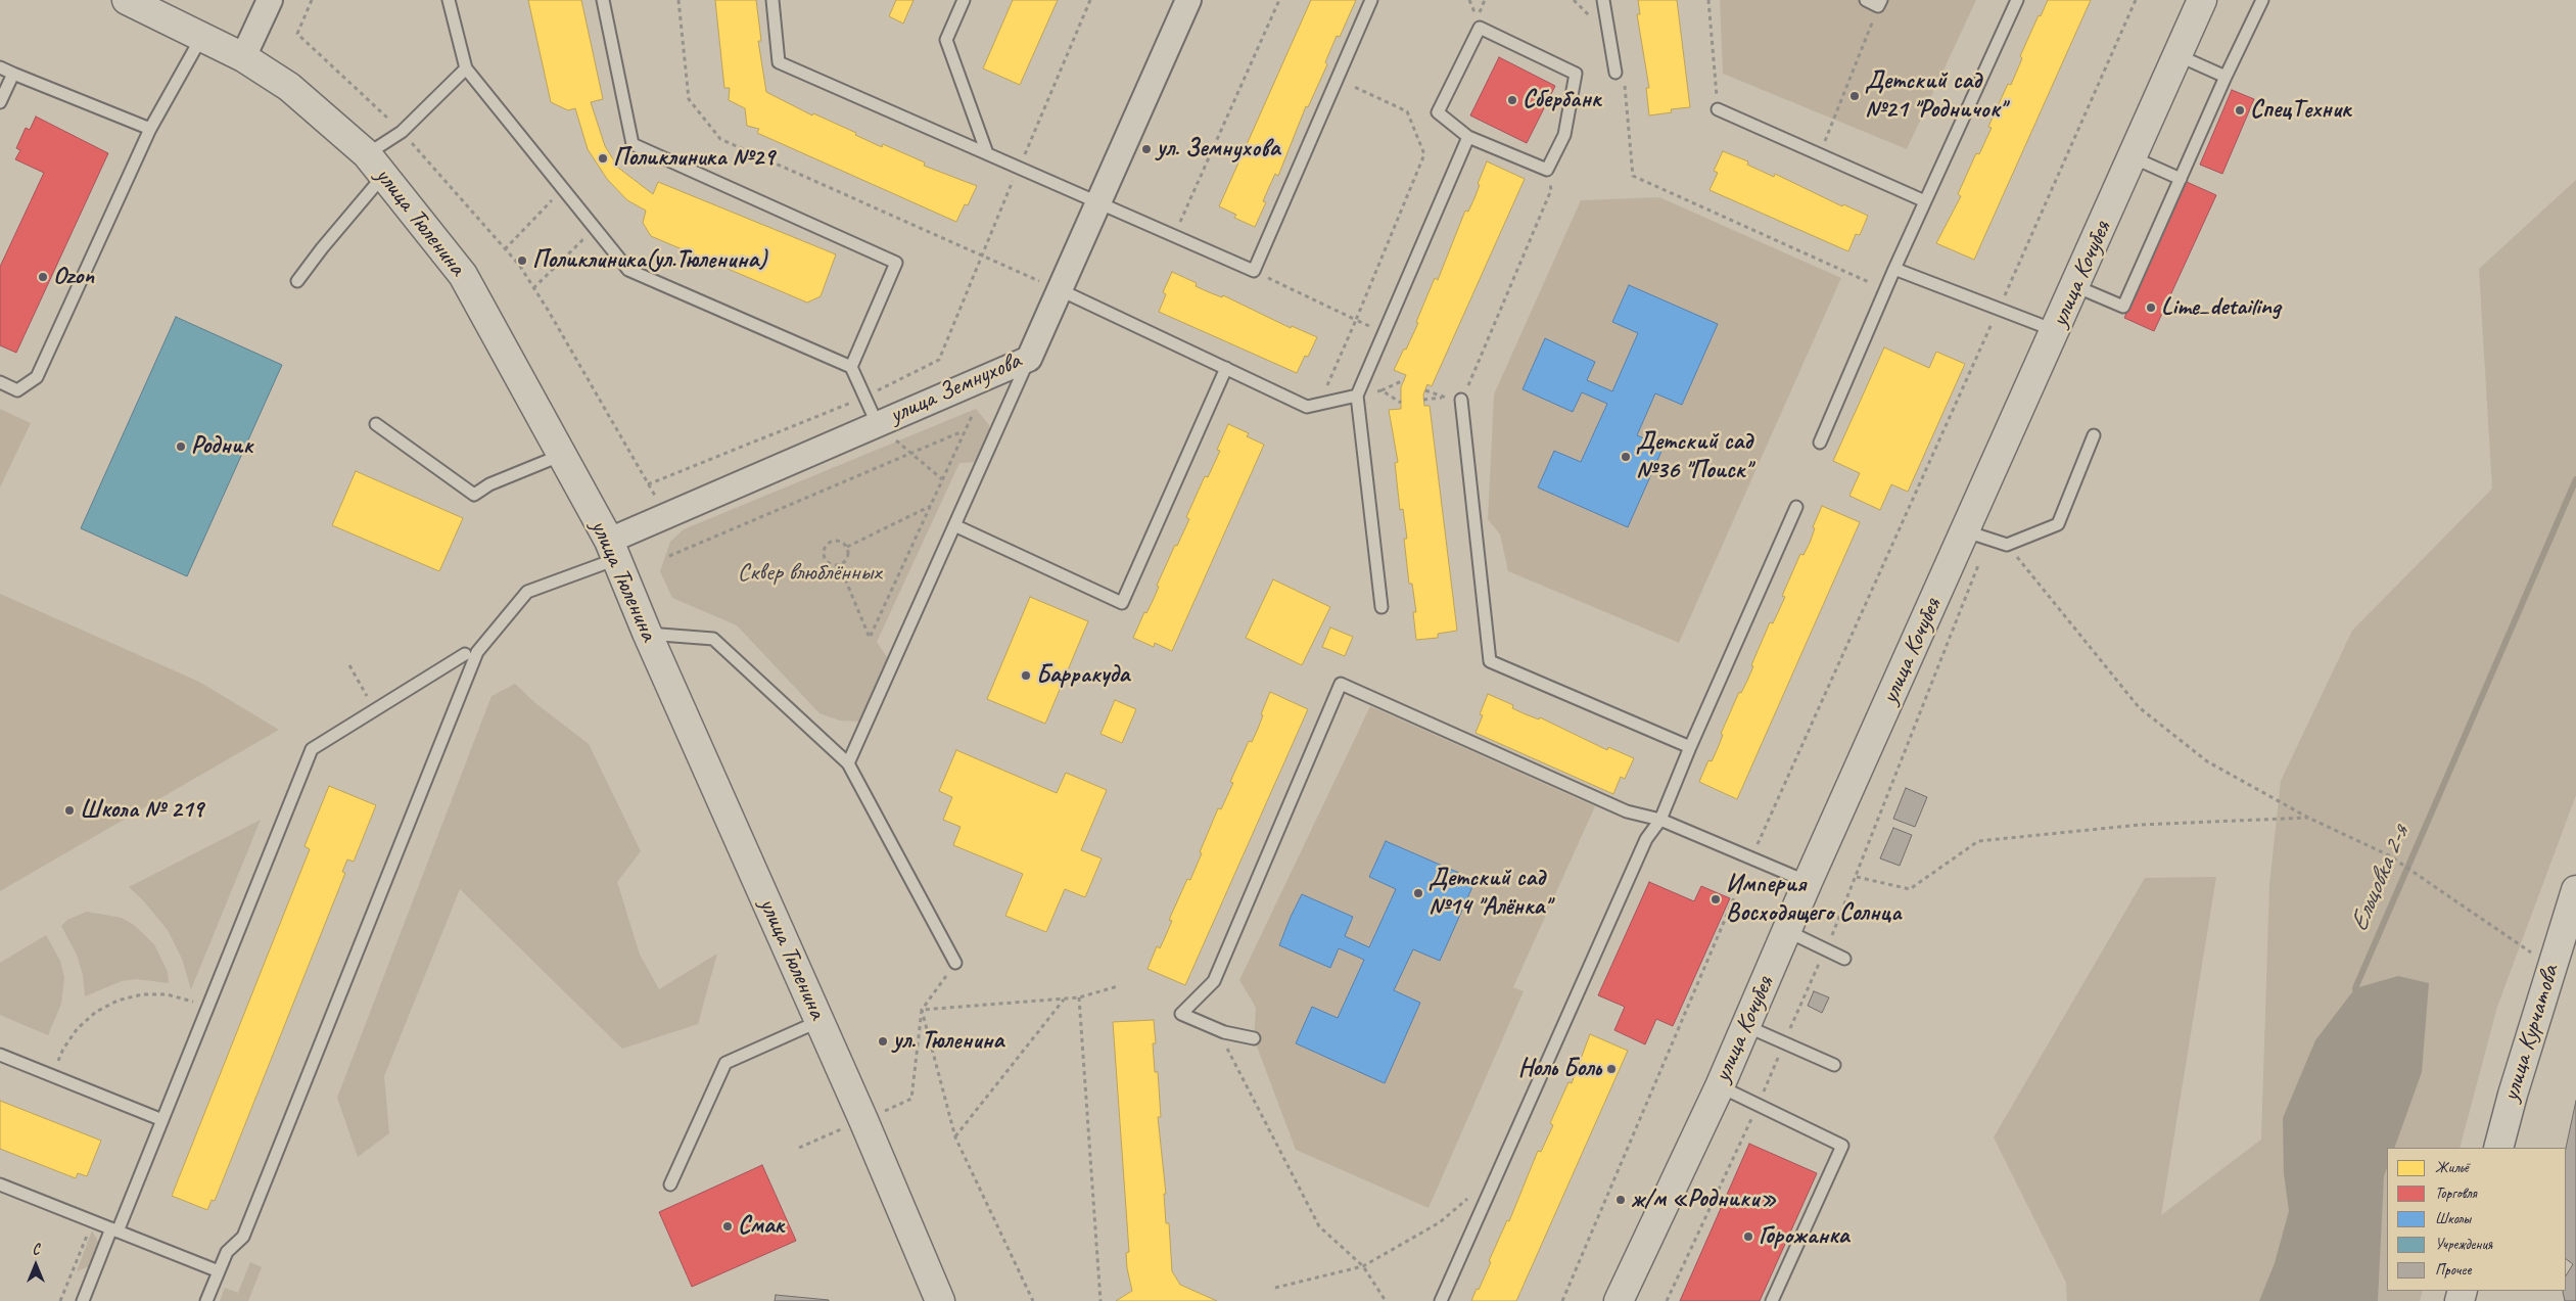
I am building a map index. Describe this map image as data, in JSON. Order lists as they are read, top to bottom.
{
  "streets": {
    "street": [
      "улица Тюленина",
      "улица Кочубея",
      "улица Земнухова",
      "улица Курчатова"
    ]
  },
  "crossings": [
    ["улица Тюленина", "улица Земнухова"]
  ],
  "water": ["Ельцовка 2-я"],
  "parks": ["Сквер влюблённых"],
  "places": [
    "Детский сад №21 \"Родничок\"",
    "Сбербанк",
    "СпецТехник",
    "ул. Земнухова",
    "Поликлиника №29",
    "Поликлиника(ул.Тюленина)",
    "Ozon",
    "Lime_detailing",
    "Родник",
    "Детский сад №36 \"Поиск\"",
    "Барракуда",
    "Школа № 219",
    "Детский сад №14 \"Алёнка\"",
    "Империя Восходящего Солнца",
    "ул. Тюленина",
    "Ноль Боль",
    "ж/м «Родники»",
    "Смак",
    "Горожанка"
  ],
  "legend": [
    "Жильё",
    "Торговля",
    "Школы",
    "Учреждения",
    "Прочее"
  ],
  "north": "top"
}
